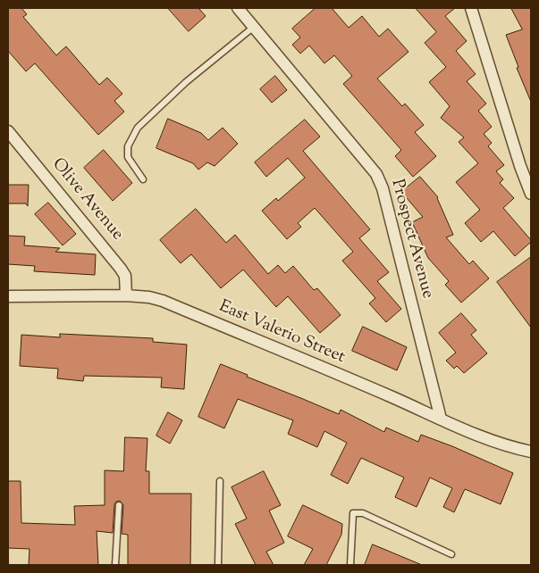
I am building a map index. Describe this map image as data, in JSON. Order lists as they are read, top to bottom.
{
  "streets": {
    "street": ["Olive Avenue", "Prospect Avenue", "East Valerio Street"]
  },
  "crossings": [
    ["Olive Avenue", "East Valerio Street"],
    ["Prospect Avenue", "East Valerio Street"]
  ]
}
